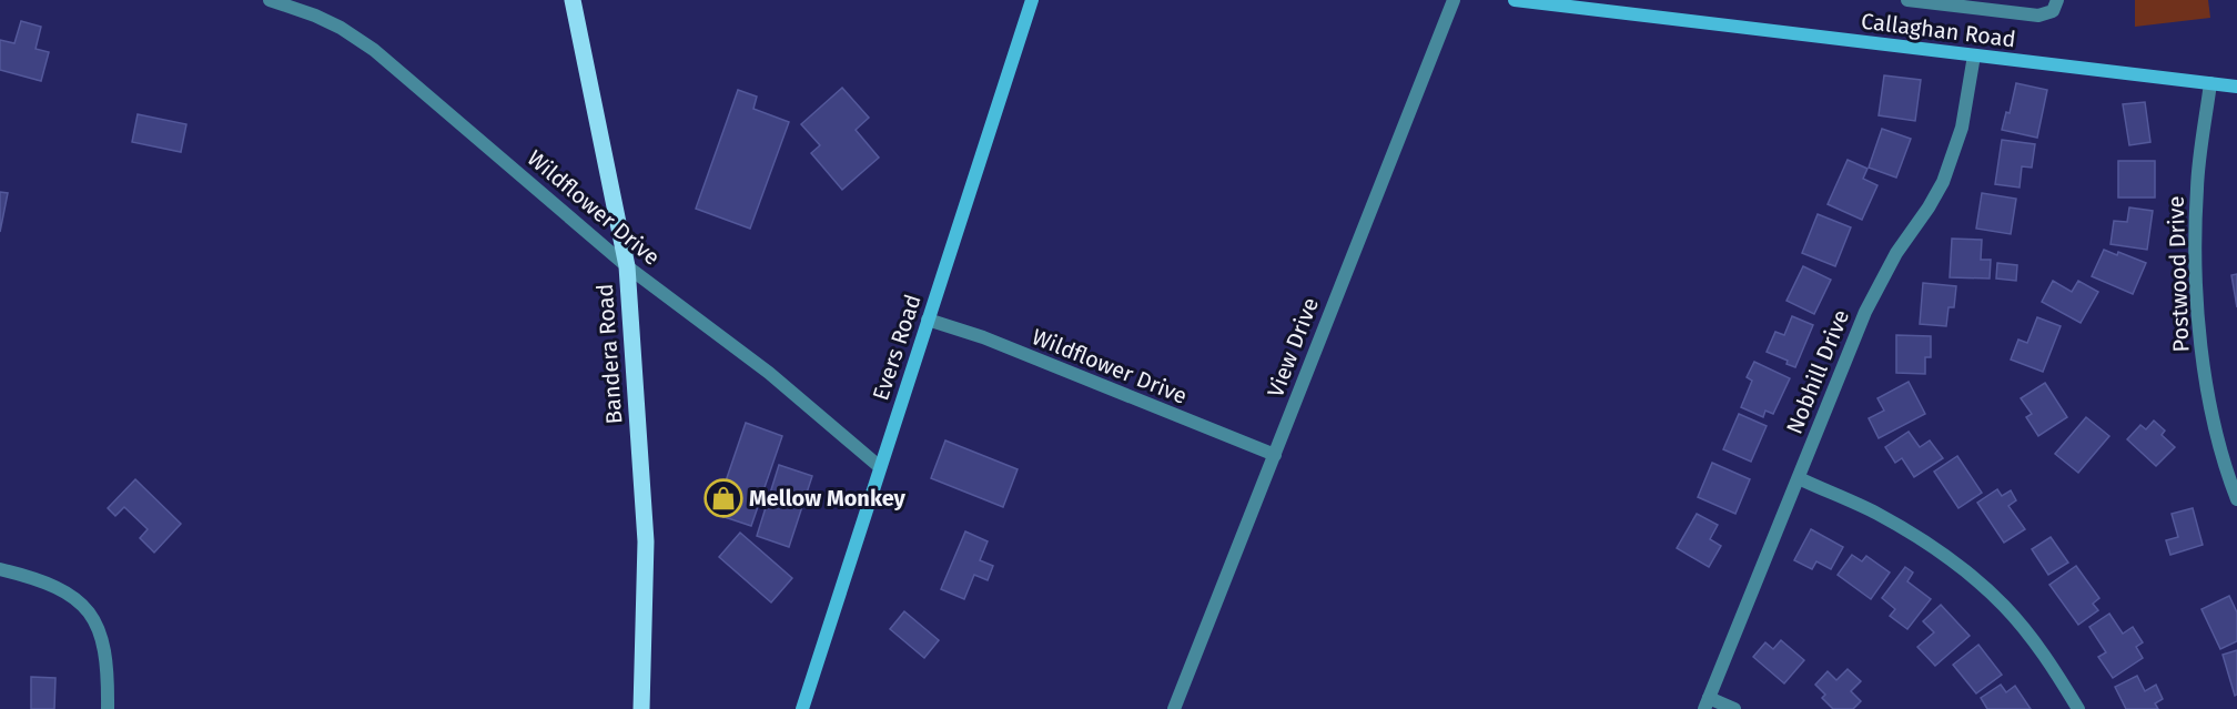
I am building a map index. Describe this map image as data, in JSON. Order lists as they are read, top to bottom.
{
  "streets": {
    "main road": ["Callaghan Road", "Evers Road", "Bandera Road"],
    "street": [
      "Wildflower Drive",
      "Postwood Drive",
      "View Drive",
      "Nobhill Drive"
    ]
  },
  "crossings": [
    ["Callaghan Road", "Postwood Drive"],
    ["Callaghan Road", "Nobhill Drive"],
    ["Wildflower Drive", "Evers Road"],
    ["Wildflower Drive", "View Drive"],
    ["Wildflower Drive", "Bandera Road"]
  ],
  "places": {
    "shop": ["Mellow Monkey"]
  }
}
